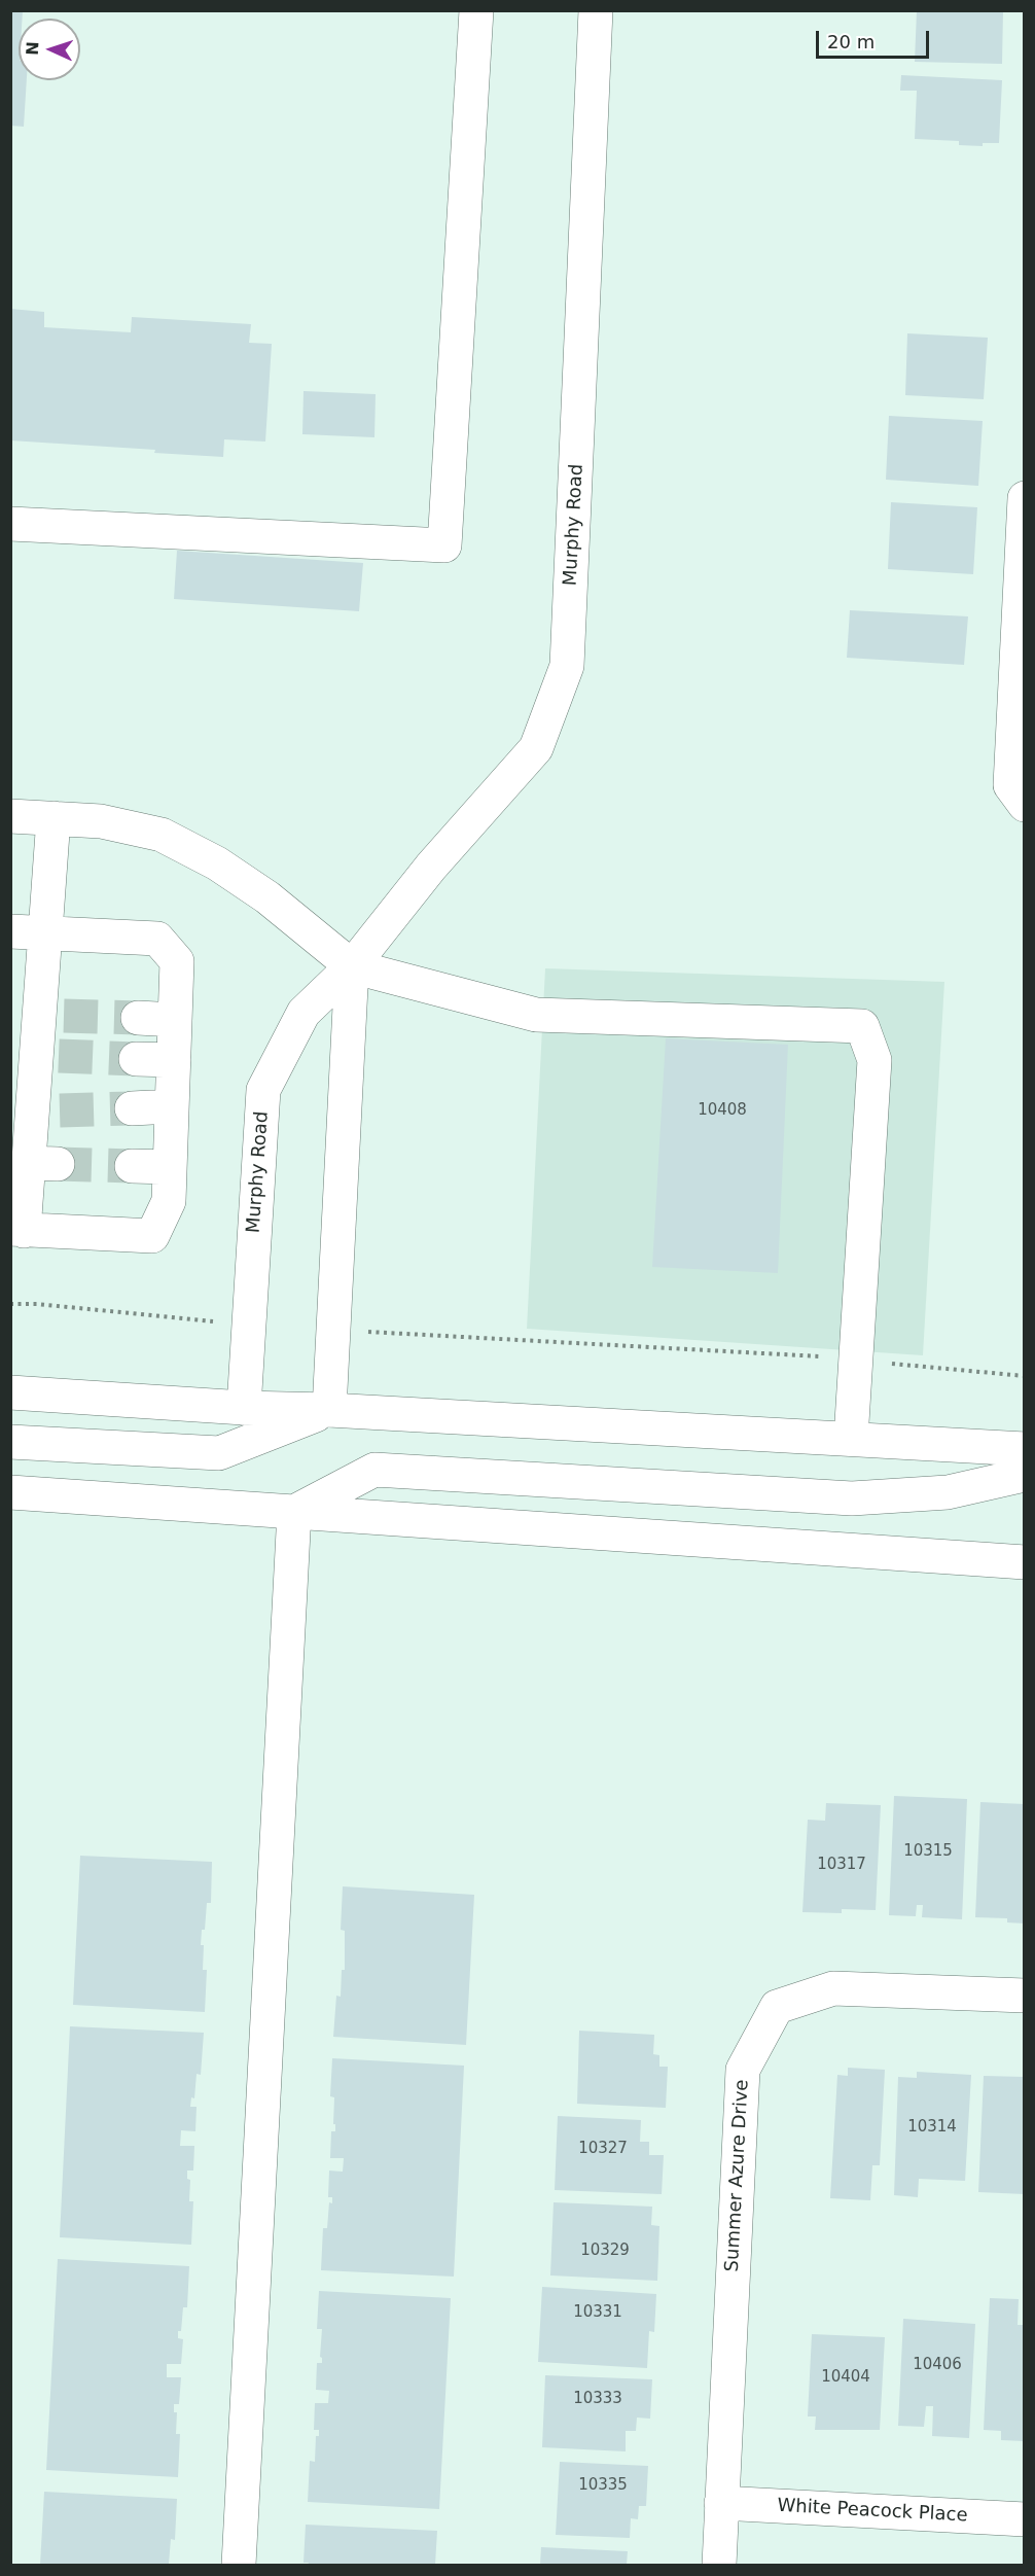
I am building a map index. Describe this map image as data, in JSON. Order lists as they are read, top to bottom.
{
  "streets": {
    "street": ["Murphy Road", "Summer Azure Drive", "White Peacock Place"]
  },
  "crossings": [
    ["Summer Azure Drive", "White Peacock Place"]
  ],
  "house_numbers": [
    "10408",
    "10315",
    "10317",
    "10314",
    "10327",
    "10329",
    "10331",
    "10406",
    "10404",
    "10333",
    "10335"
  ],
  "scale_bar": "20 m",
  "north": "left"
}
